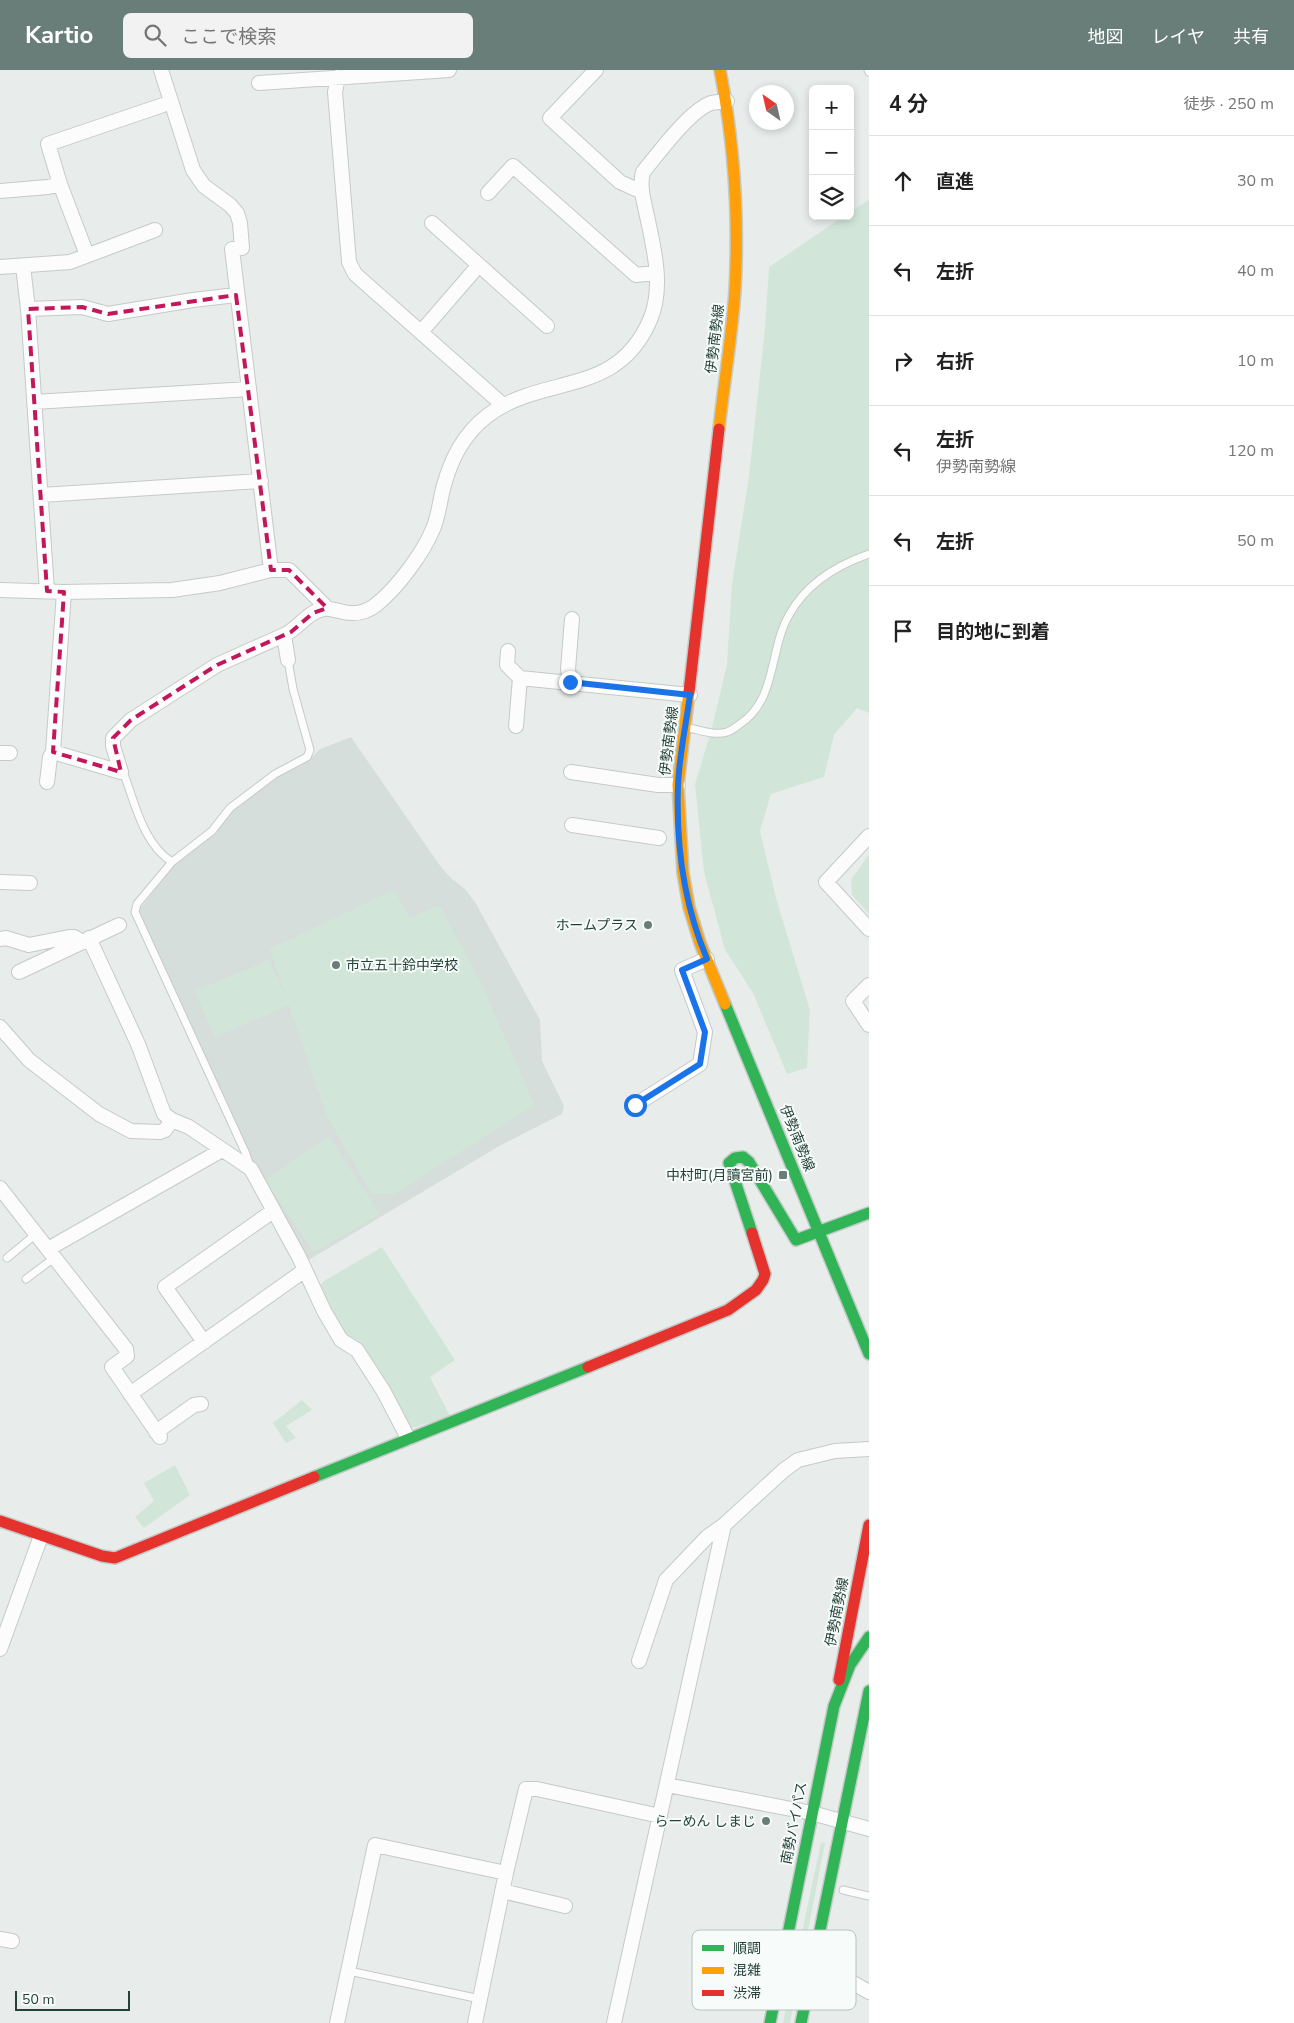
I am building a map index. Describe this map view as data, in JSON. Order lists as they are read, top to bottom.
{
  "streets": {
    "main road": ["伊勢南勢線", "南勢バイパス"]
  },
  "crossings": [
    ["伊勢南勢線", "南勢バイパス"]
  ],
  "places": {
    "other": ["ホームプラス", "市立五十鈴中学校", "らーめん しまじ"],
    "transit": ["中村町(月讀宮前)"]
  },
  "legend": ["順調", "混雑", "渋滞"],
  "scale_bar": "50 m",
  "north": "top left",
  "page": {
    "header": "Kartio",
    "search": "ここで検索",
    "nav": ["地図", "レイヤ", "共有"],
    "heading": ["4 分", "徒歩 · 250 m"],
    "map_buttons": ["+", "−"],
    "list": [
      ["直進", "30 m"],
      ["左折", "40 m"],
      ["右折", "10 m"],
      ["左折", "伊勢南勢線", "120 m"],
      ["左折", "50 m"],
      "目的地に到着"
    ],
    "scale": "50 m"
  }
}
